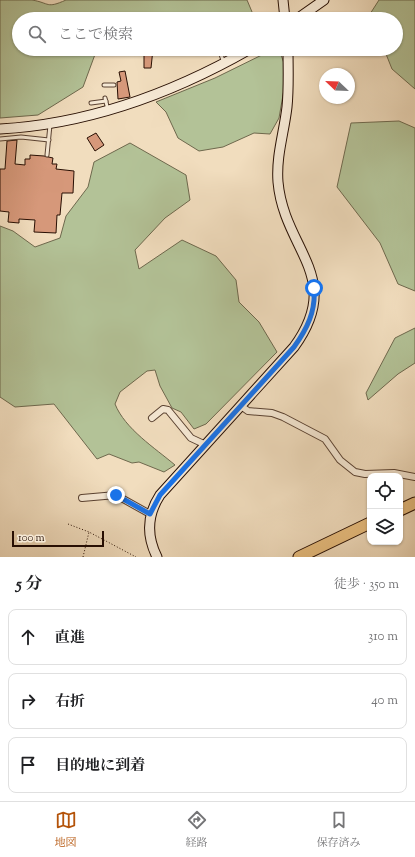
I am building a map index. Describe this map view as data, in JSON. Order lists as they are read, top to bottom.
{
  "scale_bar": "100 m",
  "north": "top left",
  "page": {
    "search": "ここで検索",
    "scale": "100 m",
    "heading": ["5 分", "徒歩 · 350 m"],
    "list": [
      ["直進", "310 m"],
      ["右折", "40 m"],
      "目的地に到着"
    ],
    "nav": ["地図", "経路", "保存済み"]
  }
}
